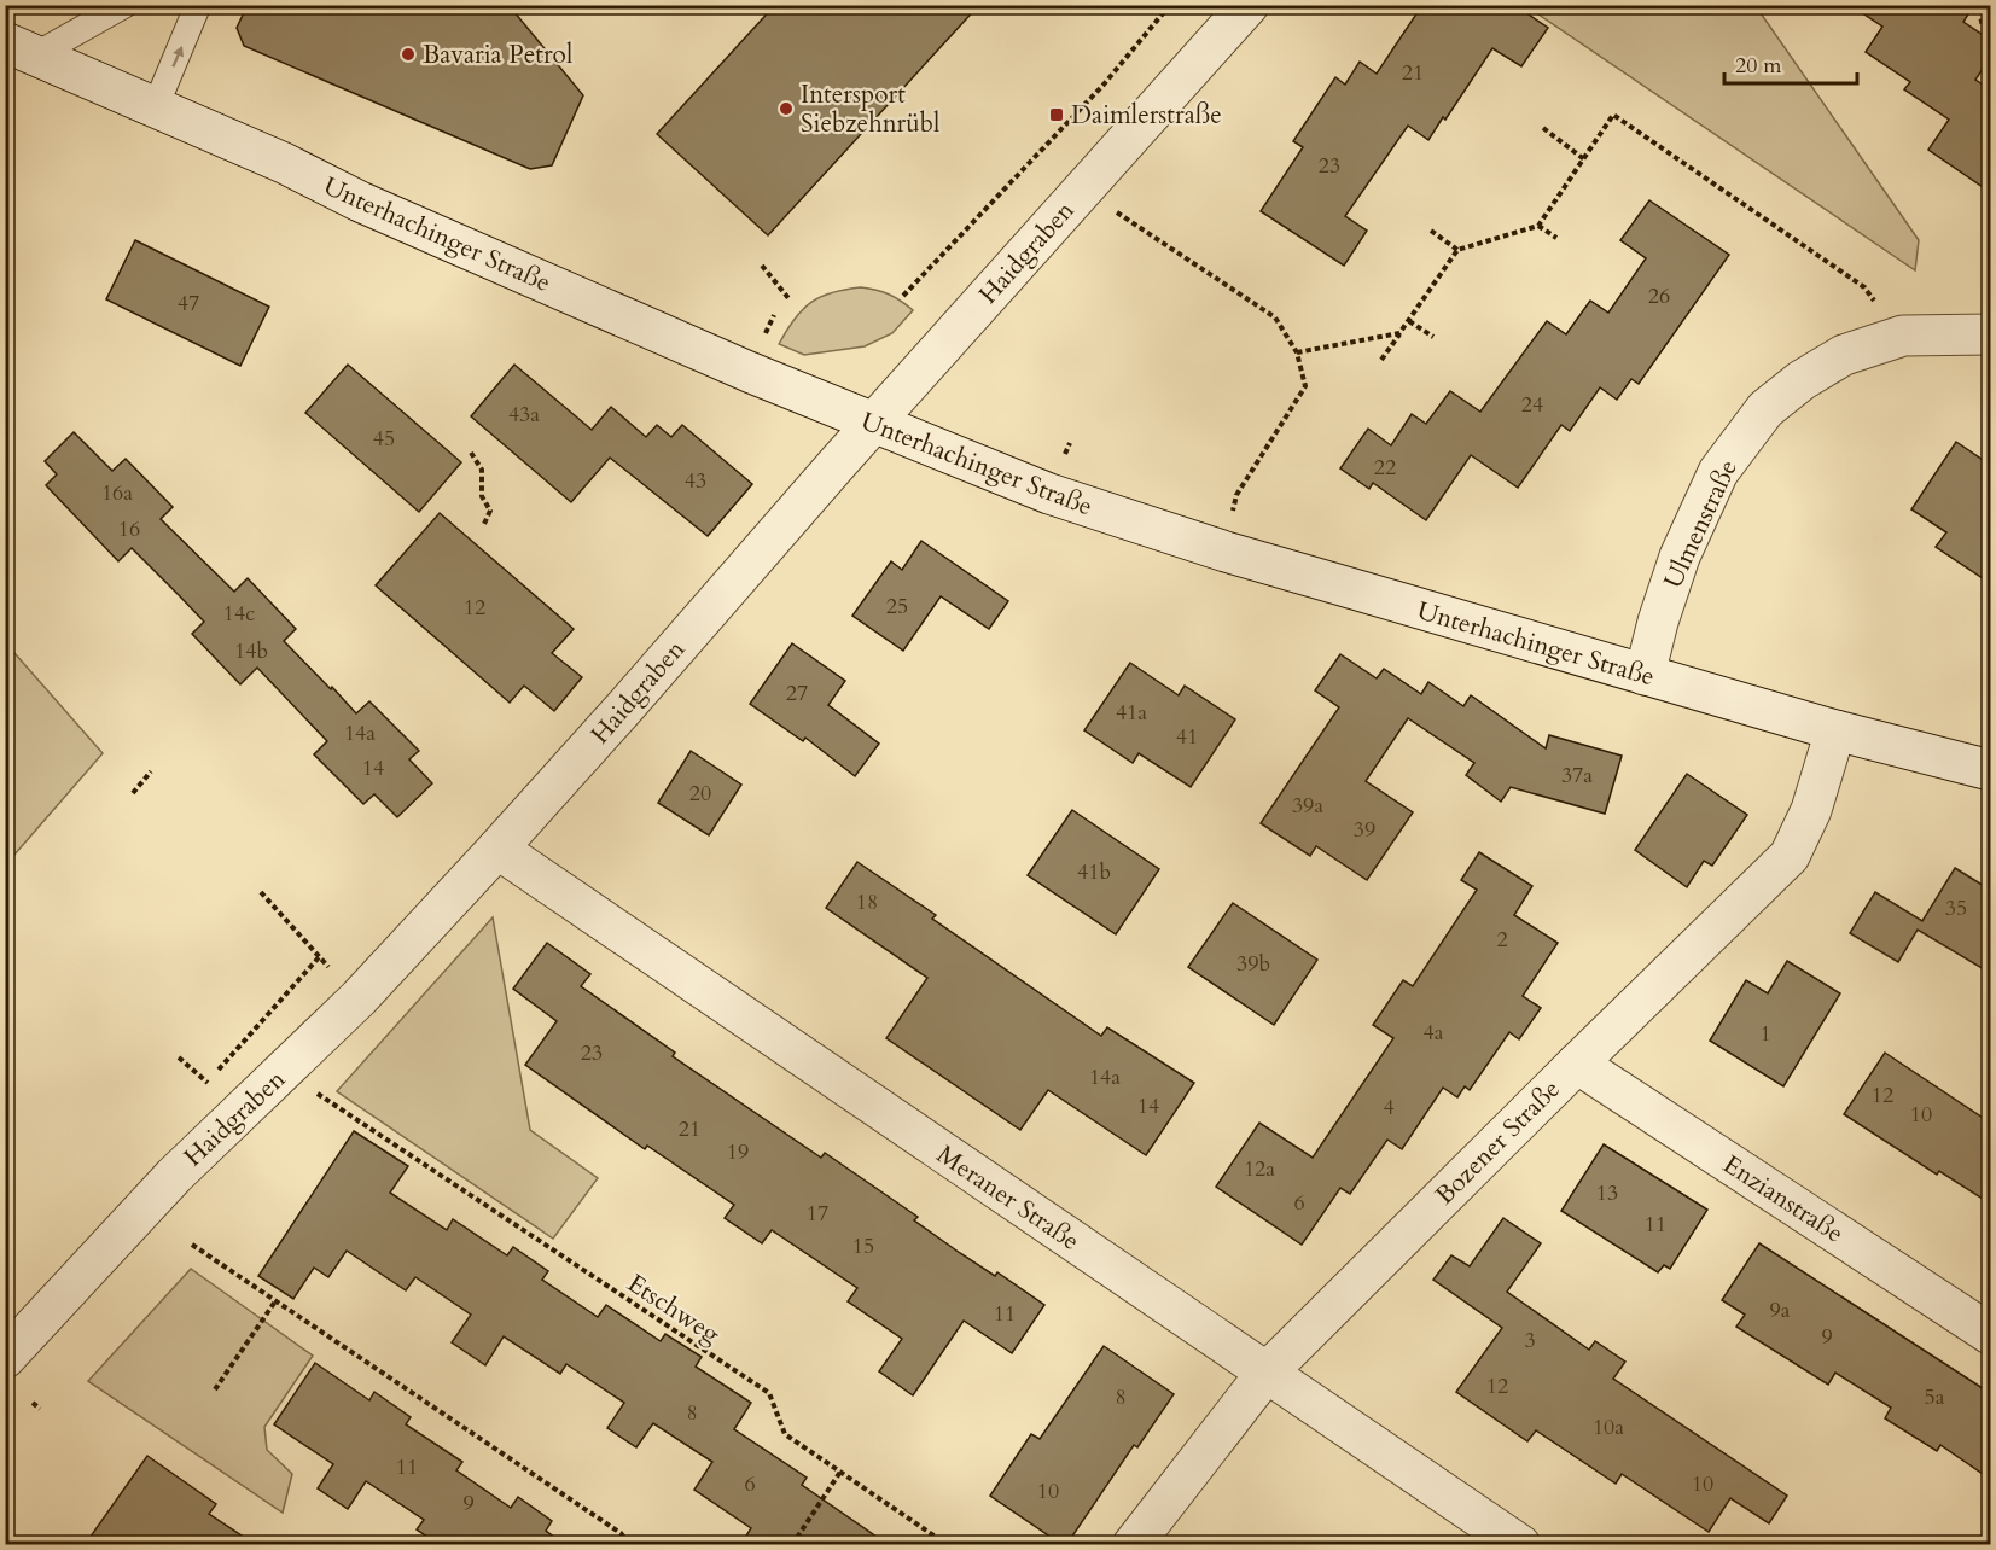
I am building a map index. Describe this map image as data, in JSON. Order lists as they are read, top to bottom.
{
  "streets": {
    "street": [
      "Unterhachinger Straße",
      "Haidgraben",
      "Ulmenstraße",
      "Bozener Straße",
      "Meraner Straße",
      "Enzianstraße"
    ],
    "path": ["Etschweg"]
  },
  "crossings": [
    ["Unterhachinger Straße", "Haidgraben"],
    ["Unterhachinger Straße", "Ulmenstraße"],
    ["Unterhachinger Straße", "Bozener Straße"],
    ["Haidgraben", "Meraner Straße"],
    ["Bozener Straße", "Meraner Straße"],
    ["Bozener Straße", "Enzianstraße"]
  ],
  "places": {
    "other": ["Bavaria Petrol", "Intersport Siebzehnrübl"],
    "transit": ["Daimlerstraße"]
  },
  "house_numbers": [
    "21",
    "23",
    "26",
    "47",
    "24",
    "43a",
    "45",
    "22",
    "43",
    "16a",
    "16",
    "25",
    "12",
    "14c",
    "14b",
    "27",
    "41a",
    "14a",
    "41",
    "14",
    "37a",
    "20",
    "39a",
    "39",
    "41b",
    "18",
    "35",
    "2",
    "39b",
    "4a",
    "1",
    "23",
    "14a",
    "12",
    "14",
    "4",
    "10",
    "21",
    "19",
    "12a",
    "13",
    "6",
    "17",
    "11",
    "15",
    "9a",
    "11",
    "9",
    "3",
    "12",
    "8",
    "5a",
    "8",
    "10a",
    "11",
    "6",
    "10",
    "10",
    "9"
  ],
  "scale_bar": "20 m"
}
